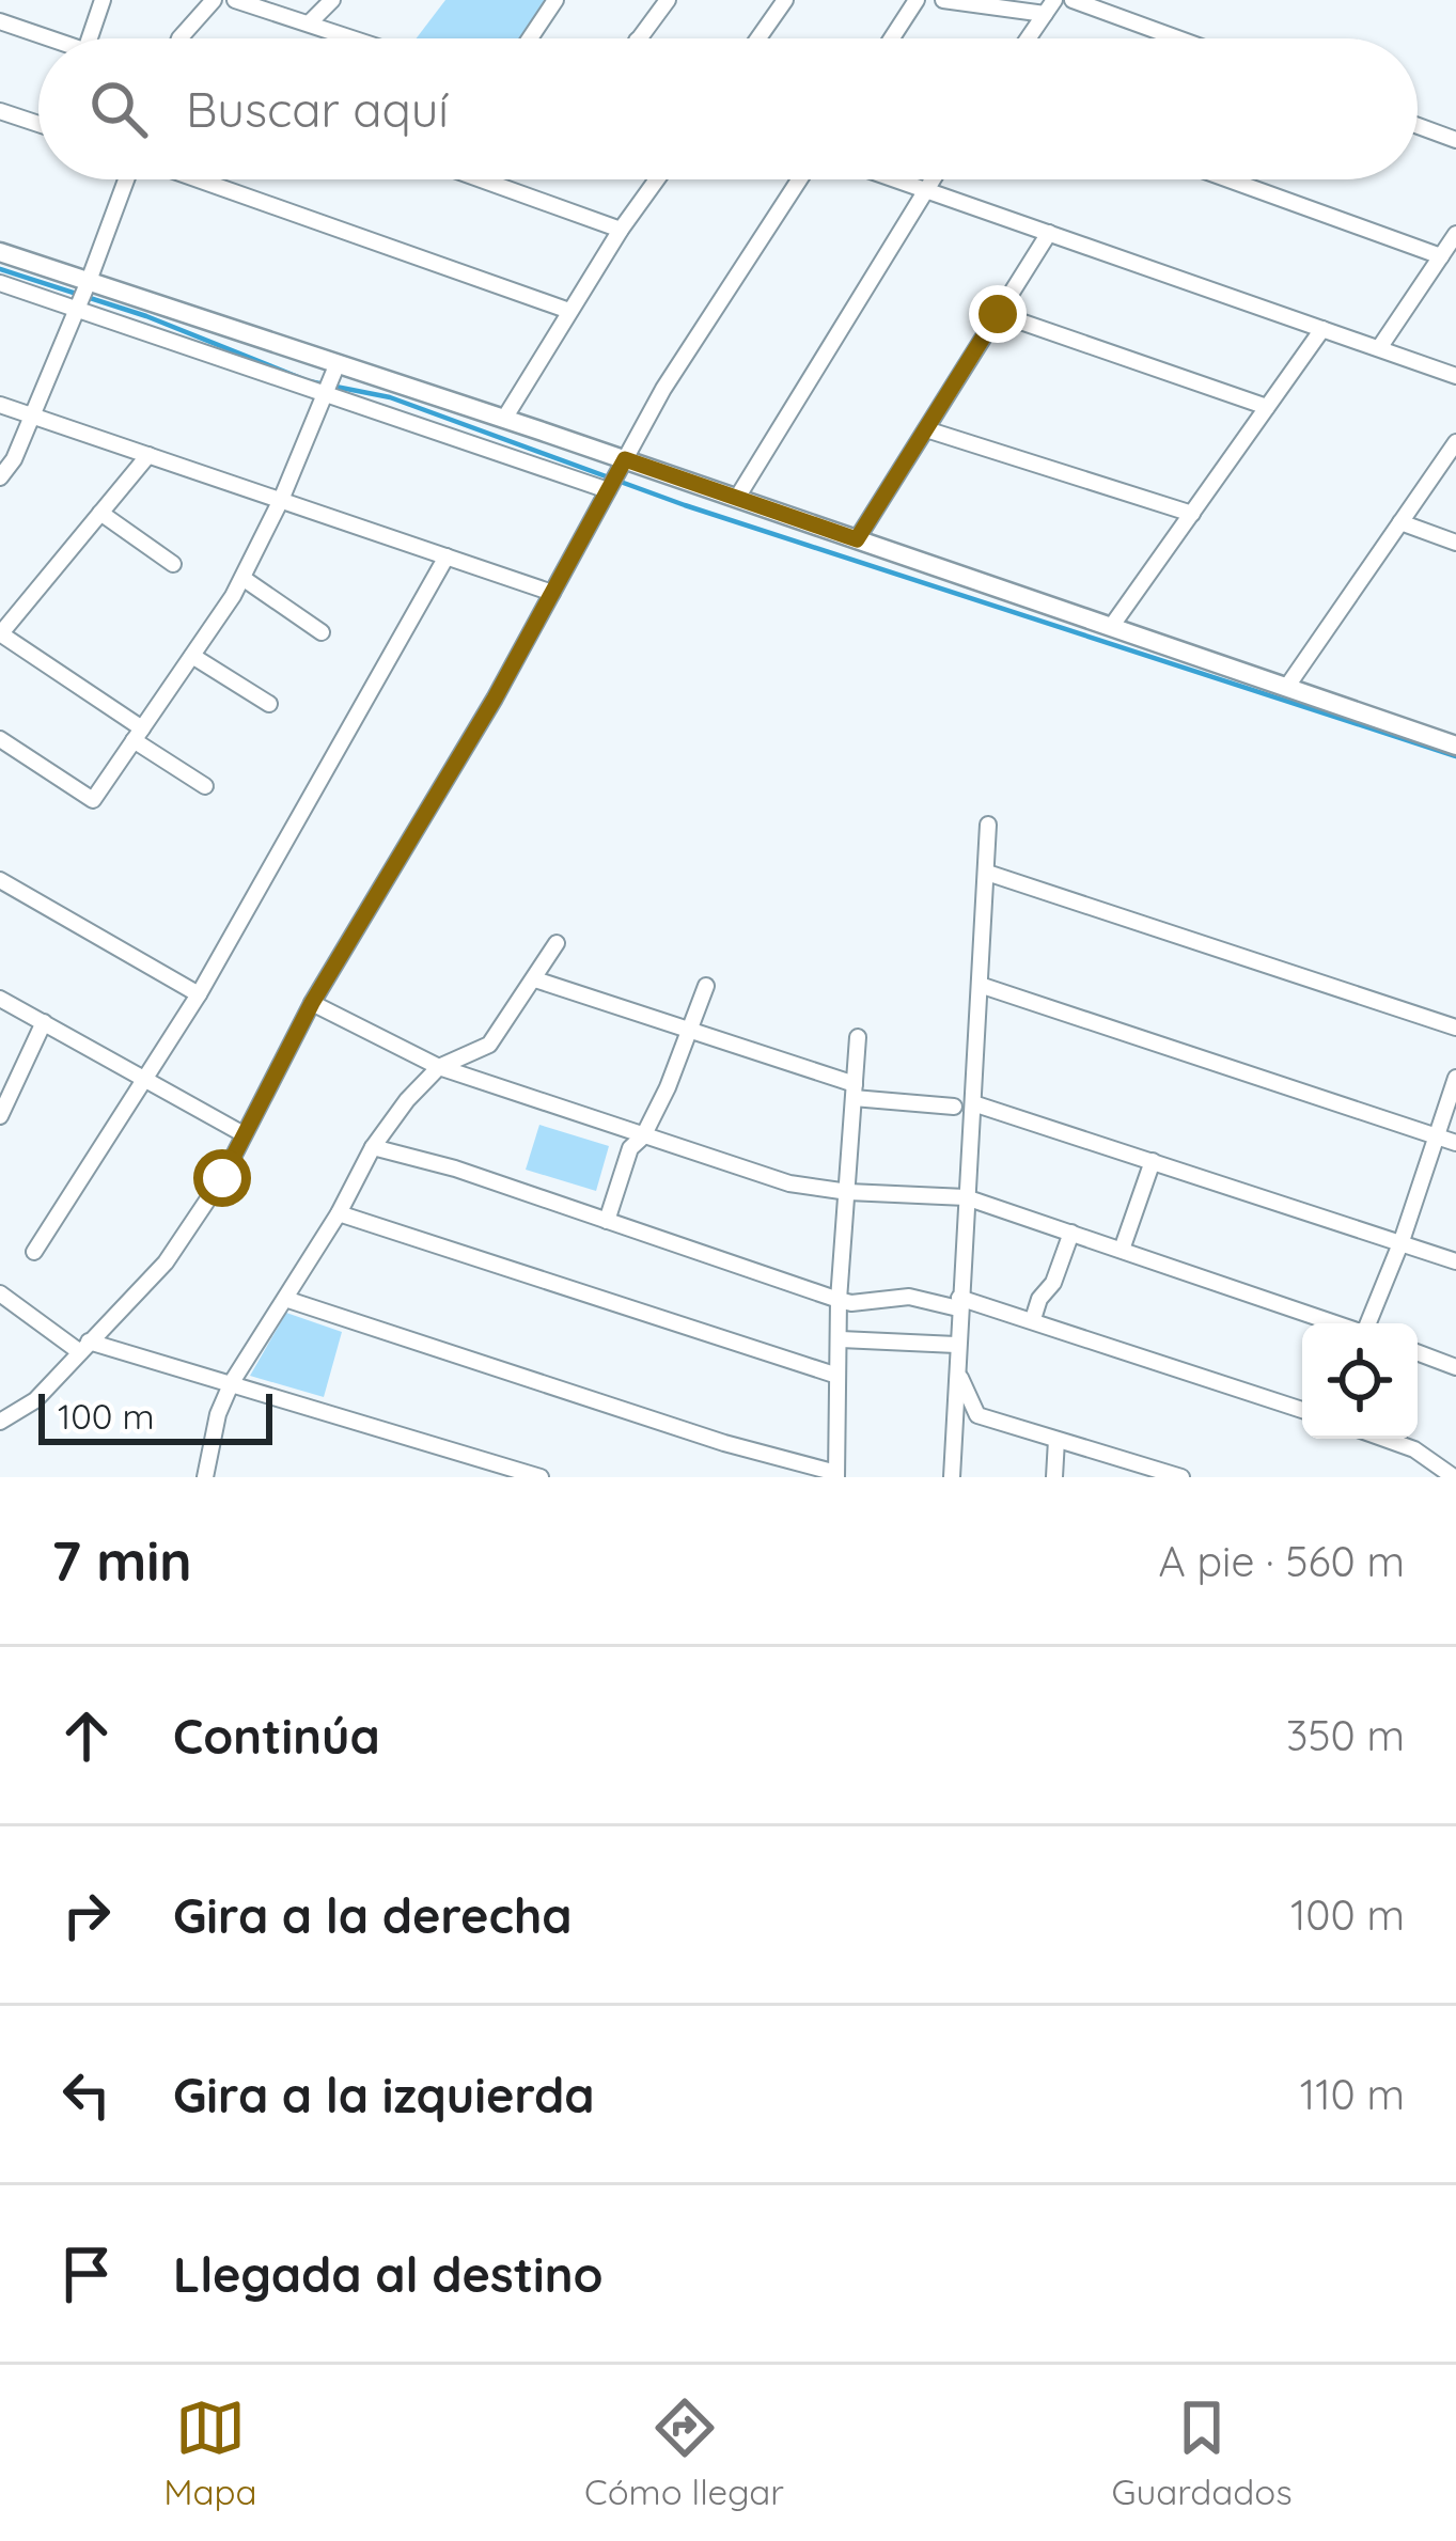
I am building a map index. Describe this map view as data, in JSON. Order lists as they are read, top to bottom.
{
  "scale_bar": "100 m",
  "page": {
    "search": "Buscar aquí",
    "scale": "100 m",
    "heading": ["7 min", "A pie · 560 m"],
    "list": [
      ["Continúa", "350 m"],
      ["Gira a la derecha", "100 m"],
      ["Gira a la izquierda", "110 m"],
      "Llegada al destino"
    ],
    "nav": ["Mapa", "Cómo llegar", "Guardados"]
  }
}
